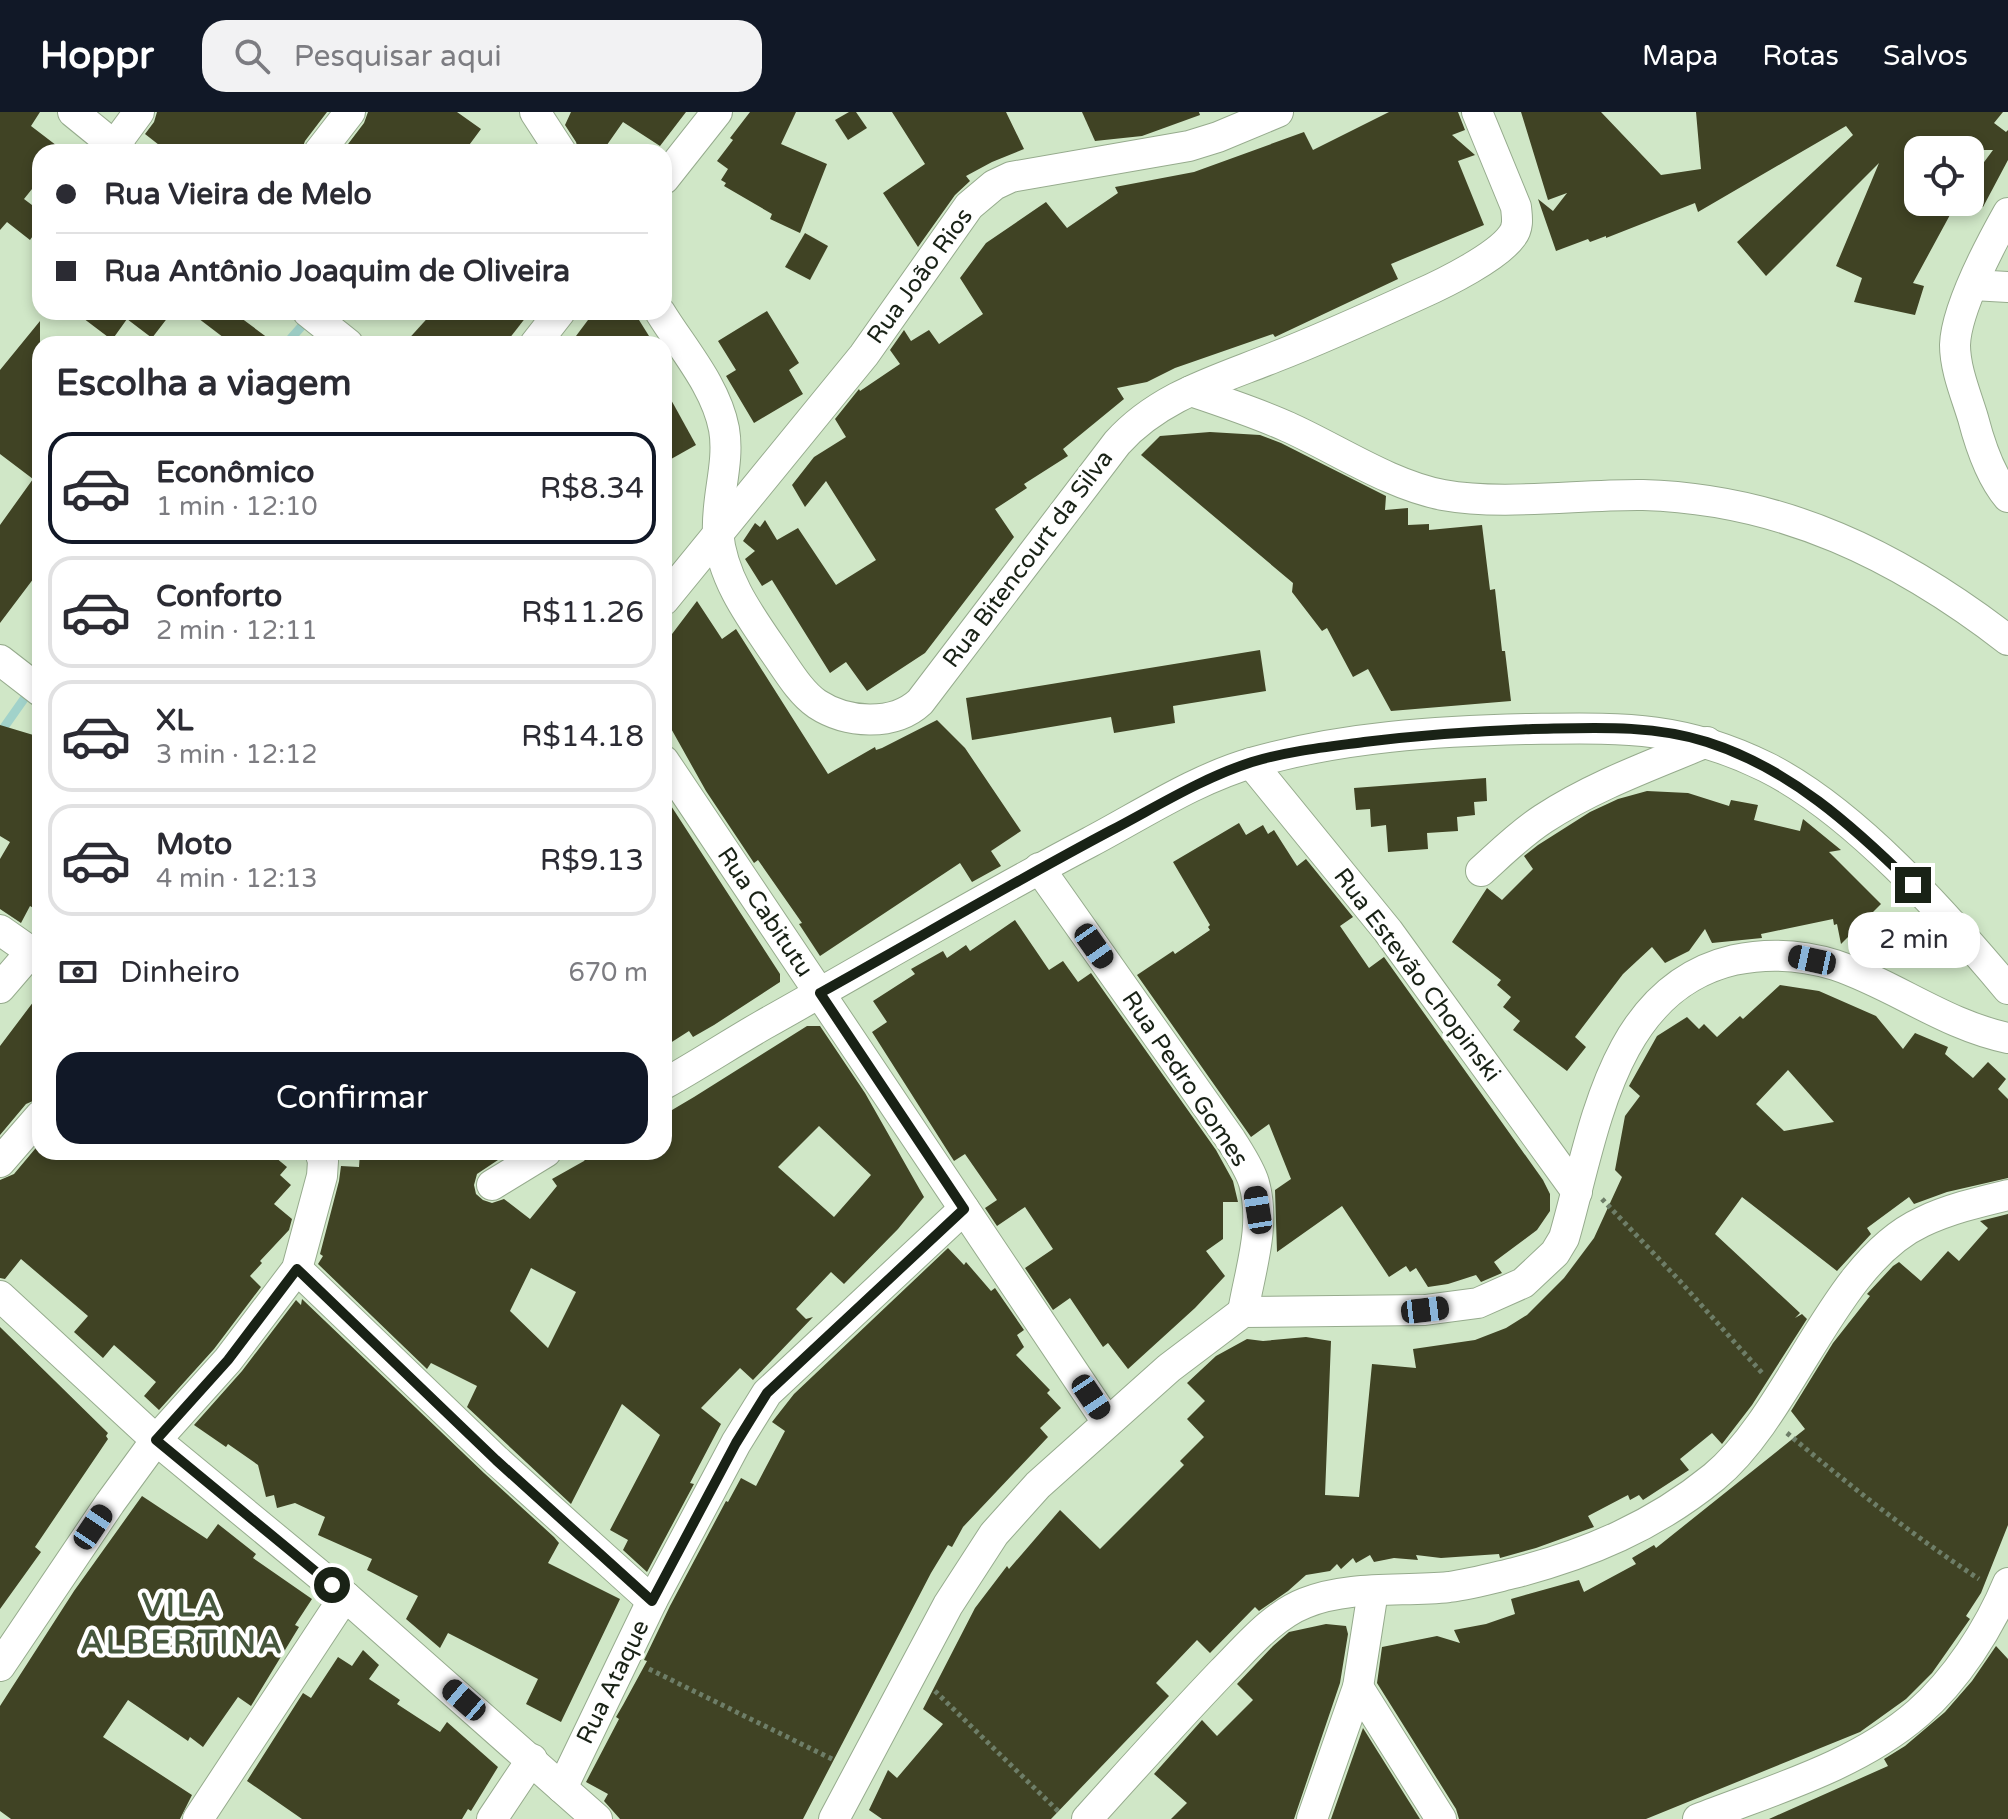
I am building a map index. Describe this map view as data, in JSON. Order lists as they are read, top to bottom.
{
  "streets": {
    "street": [
      "Rua João Rios",
      "Rua Bitencourt da Silva",
      "Rua Cabitutu",
      "Rua Estevão Chopinski",
      "Rua Pedro Gomes",
      "Rua Ataque"
    ]
  },
  "crossings": [
    ["Rua João Rios", "Rua Bitencourt da Silva"],
    ["Rua Cabitutu", "Rua Ataque"]
  ],
  "districts": ["VILA ALBERTINA"],
  "page": {
    "header": "Hoppr",
    "search": "Pesquisar aqui",
    "nav": ["Mapa", "Rotas", "Salvos"],
    "banner": ["Rua Vieira de Melo", "Rua Antônio Joaquim de Oliveira"],
    "heading": "Escolha a viagem",
    "list": [
      {
        "name": "Econômico",
        "note": "1 min · 12:10",
        "value": "R$8.34"
      },
      {
        "name": "Conforto",
        "note": "2 min · 12:11",
        "value": "R$11.26"
      },
      {
        "name": "XL",
        "note": "3 min · 12:12",
        "value": "R$14.18"
      },
      {
        "name": "Moto",
        "note": "4 min · 12:13",
        "value": "R$9.13"
      }
    ],
    "bubble": "2 min",
    "pay": ["Dinheiro", "670 m"],
    "buttons": "Confirmar"
  }
}
